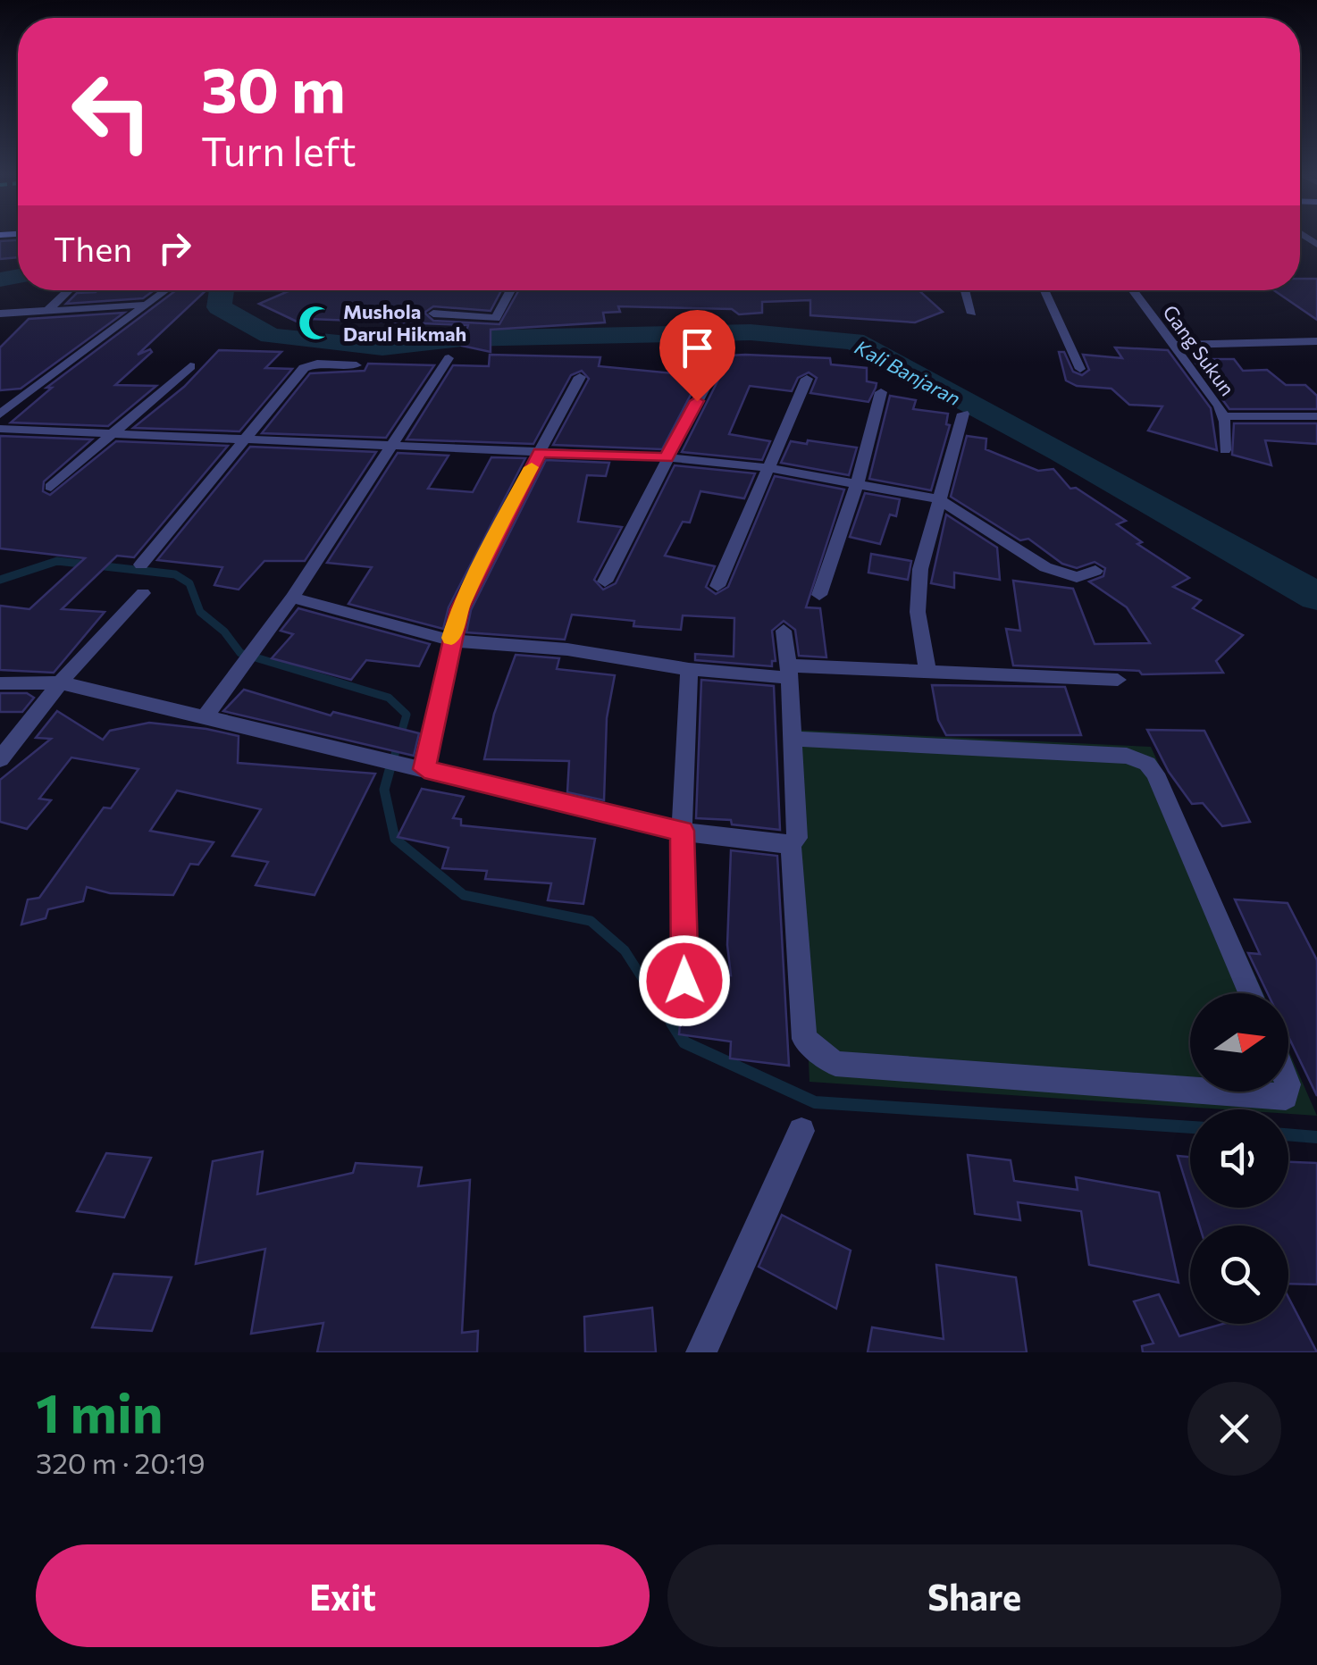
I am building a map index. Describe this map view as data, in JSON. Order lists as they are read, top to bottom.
{
  "streets": {
    "street": ["Gang Sukun"]
  },
  "water": ["Kali Banjaran"],
  "places": {
    "mosque": ["Mushola Darul Hikmah"]
  },
  "north": "right",
  "page": {
    "turn": ["30 m", "Turn left"],
    "then": "Then",
    "heading": ["1 min", "320 m · 20:19"],
    "buttons": ["Exit", "Share"]
  }
}
